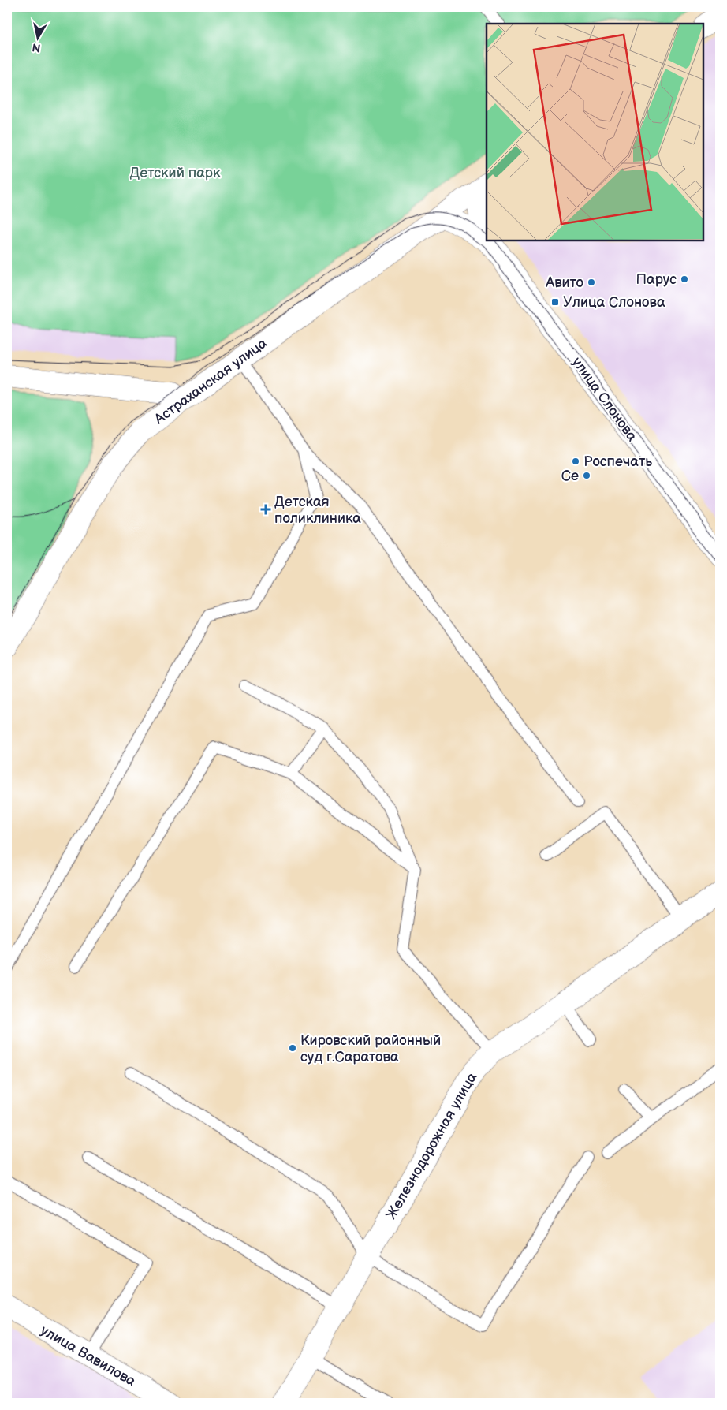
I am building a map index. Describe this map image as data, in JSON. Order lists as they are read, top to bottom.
{
  "streets": {
    "street": [
      "Астраханская улица",
      "улица Слонова",
      "Железнодорожная улица",
      "улица Вавилова"
    ]
  },
  "crossings": [
    ["Астраханская улица", "улица Слонова"]
  ],
  "parks": ["Детский парк"],
  "places": {
    "other": [
      "Парус",
      "Авито",
      "Роспечать",
      "Се",
      "Кировский районный суд г.Саратова"
    ],
    "transit": ["Улица Слонова"],
    "health": ["Детская поликлиника"]
  },
  "north": "bottom"
}
